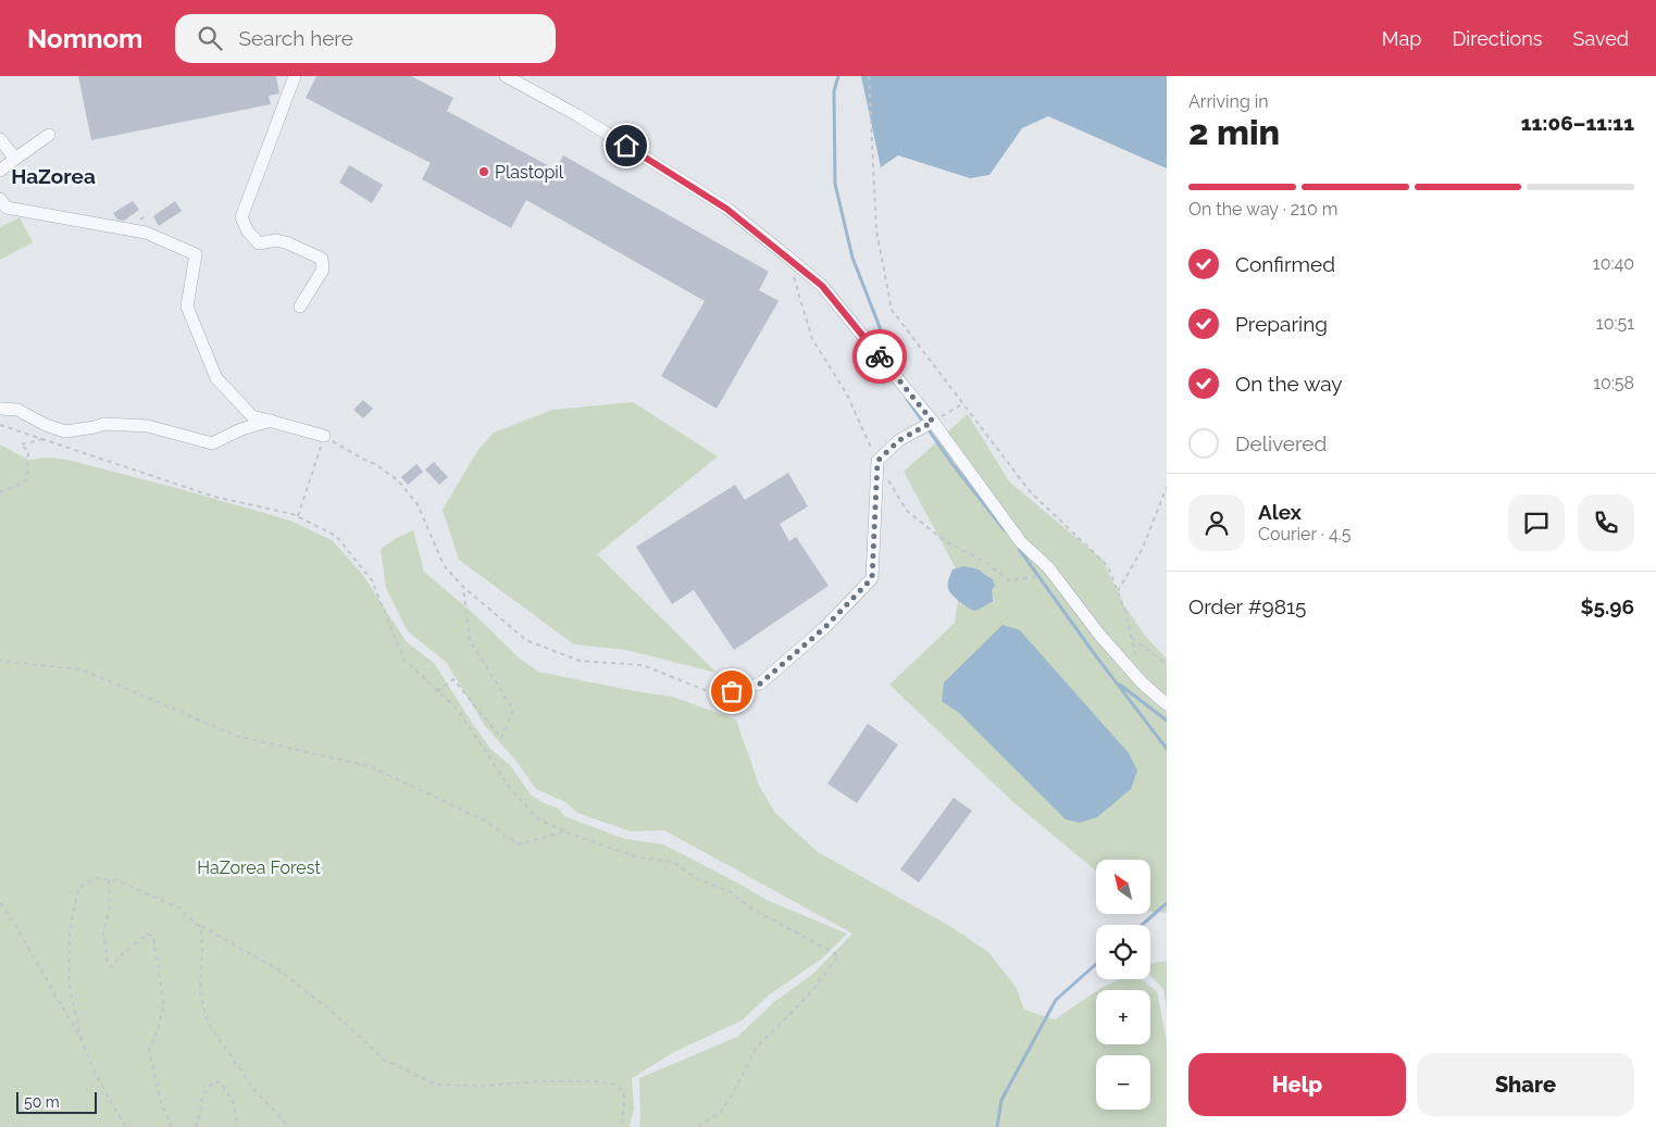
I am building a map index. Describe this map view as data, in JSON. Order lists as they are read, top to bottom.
{
  "districts": ["HaZorea"],
  "parks": ["HaZorea Forest"],
  "places": ["Plastopil"],
  "scale_bar": "50 m",
  "north": "top left",
  "page": {
    "header": "Nomnom",
    "search": "Search here",
    "nav": ["Map", "Directions", "Saved"],
    "heading": ["2 min", "Arriving in", "11:06–11:11"],
    "panel": [
      "Alex",
      "Courier · 4.5",
      "Order #9815",
      "$5.96"
    ],
    "bar": "On the way · 210 m",
    "list": [
      ["Confirmed", "10:40"],
      ["Preparing", "10:51"],
      ["On the way", "10:58"],
      "Delivered"
    ],
    "map_buttons": ["+", "−"],
    "buttons": ["Help", "Share"],
    "scale": "50 m"
  }
}
